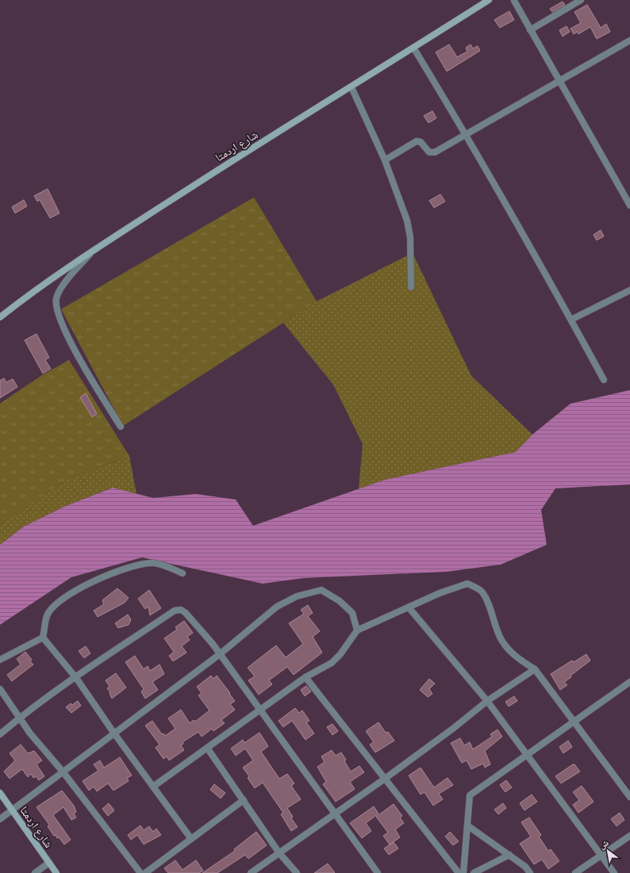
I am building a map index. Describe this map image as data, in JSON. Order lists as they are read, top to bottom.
{
  "streets": {
    "main road": ["شارع اردمتا"]
  },
  "north": "top left"
}
